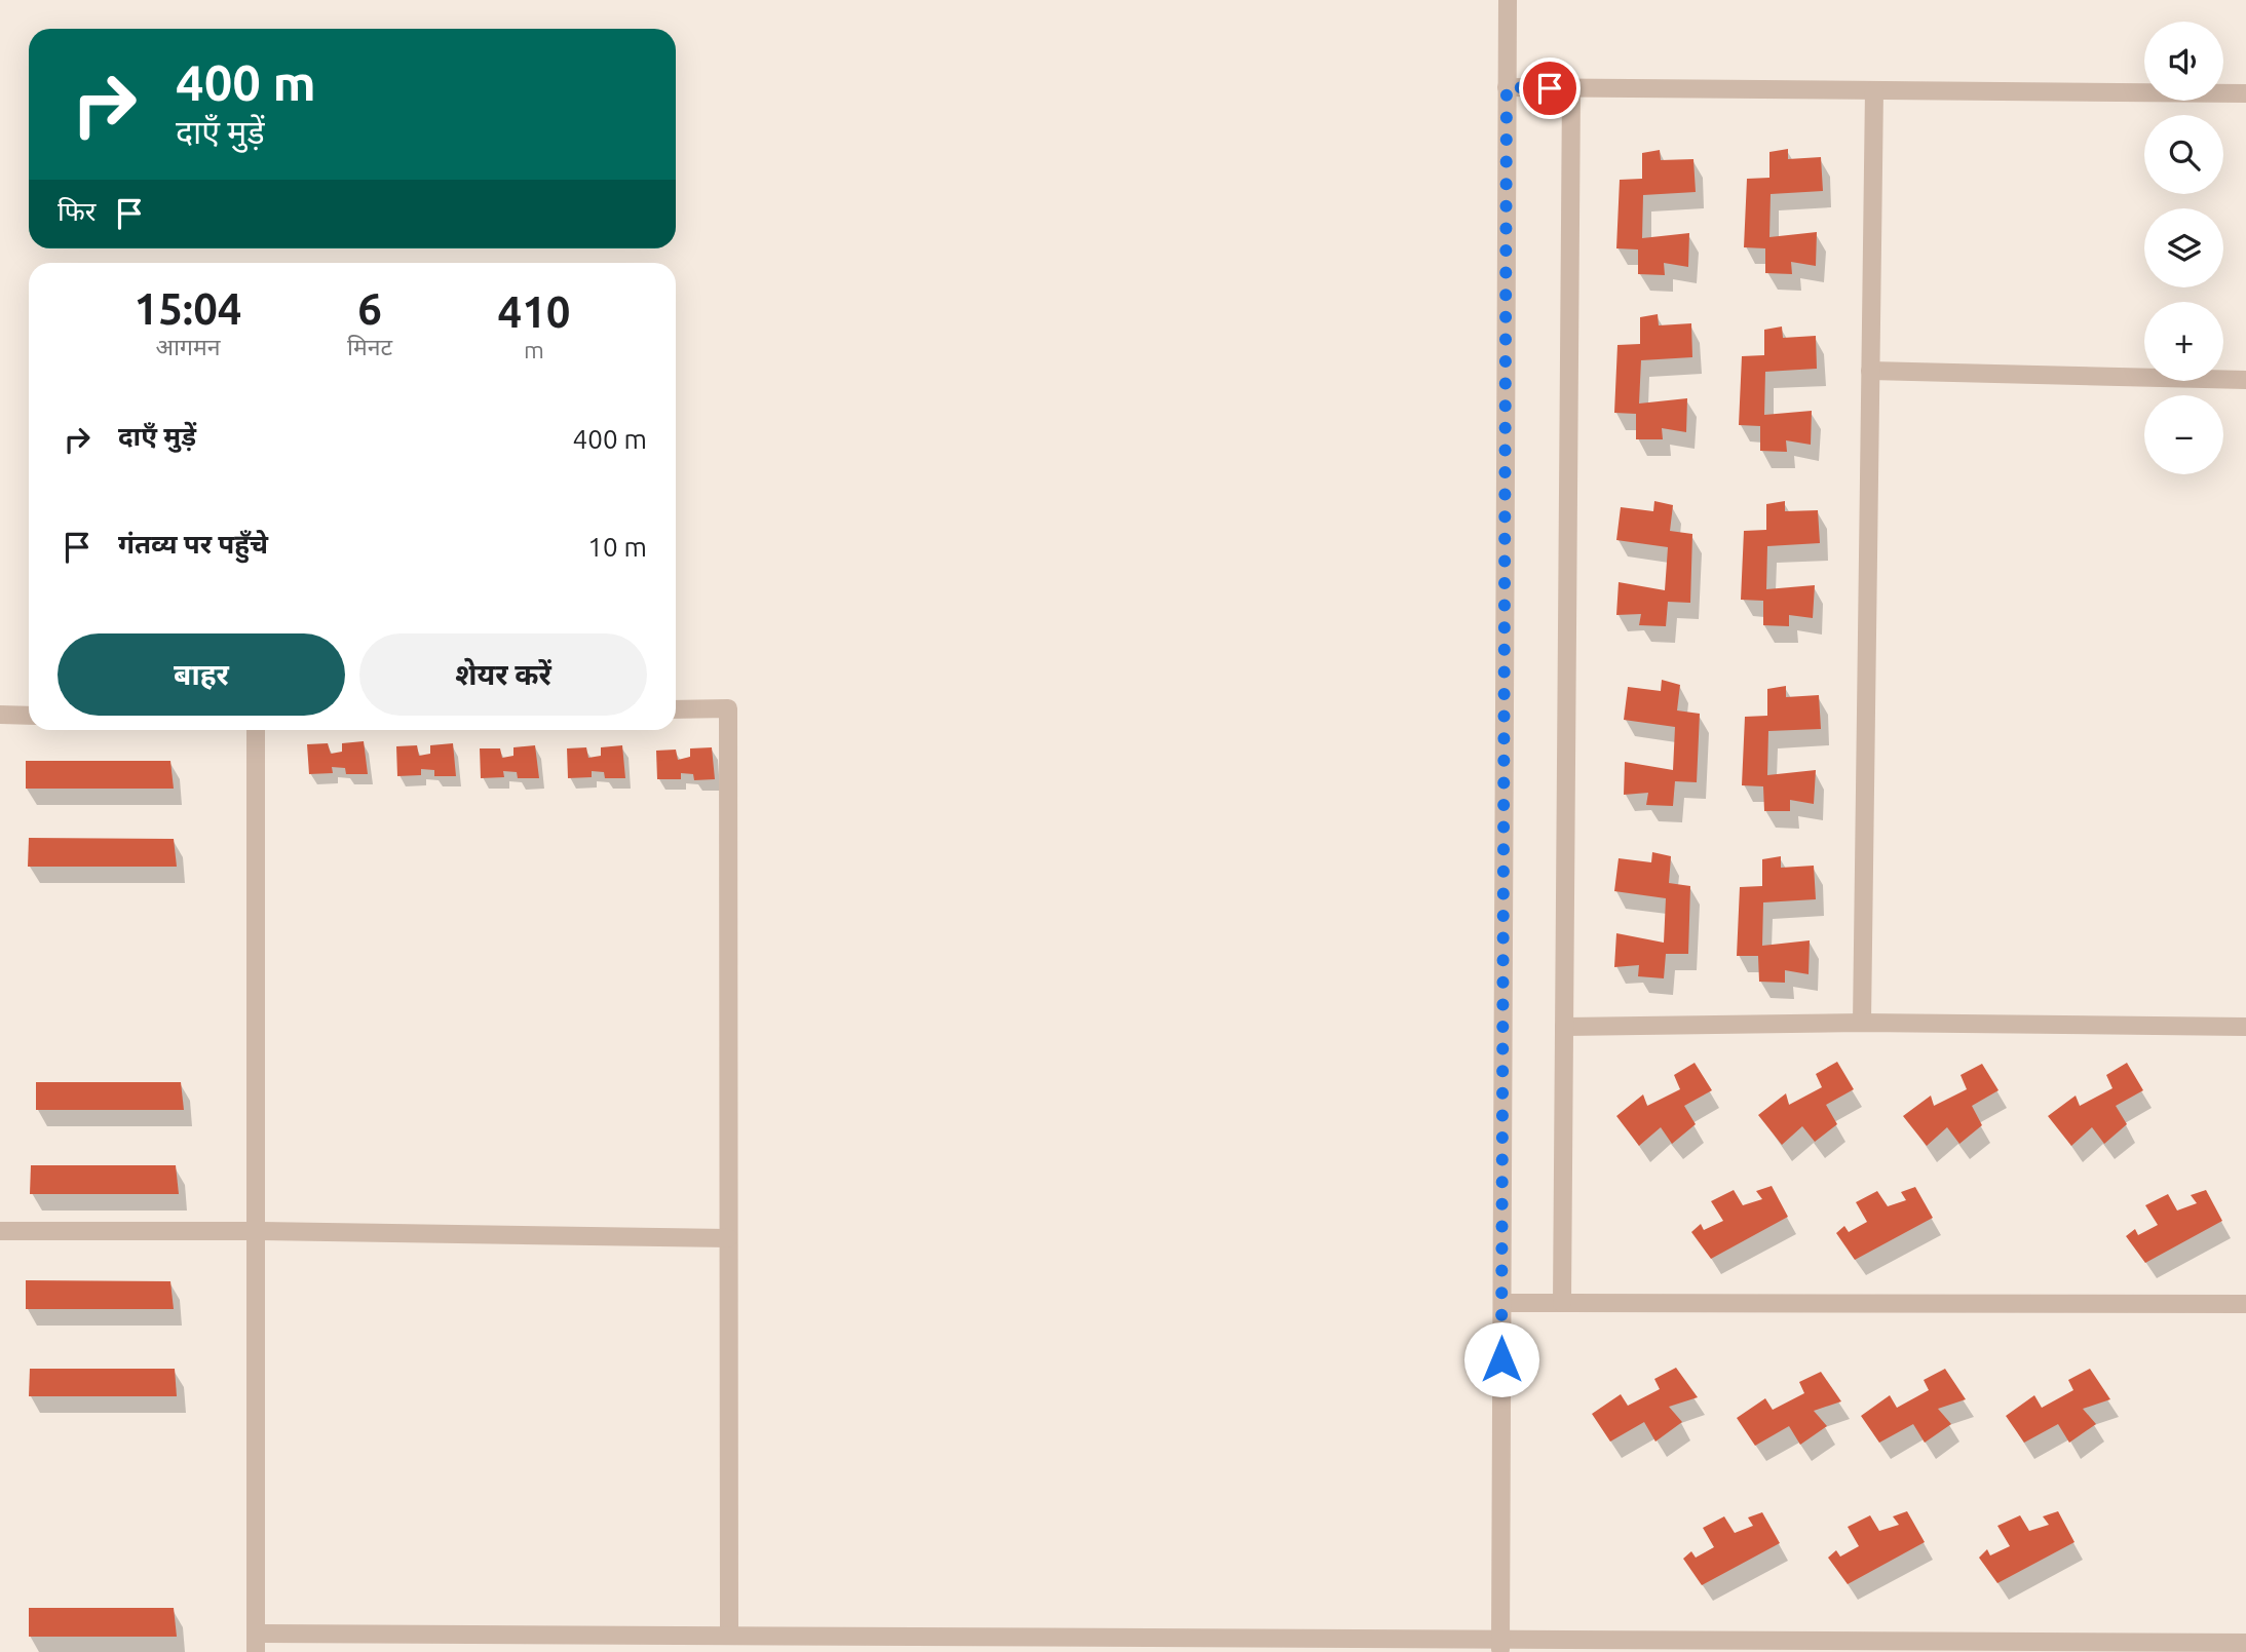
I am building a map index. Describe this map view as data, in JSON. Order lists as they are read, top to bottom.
{
  "page": {
    "map_buttons": ["+", "−"],
    "turn": ["400 m", "दाएँ मुड़ें"],
    "then": "फिर",
    "eta": [
      "15:04",
      "आगमन",
      "6",
      "मिनट",
      "410",
      "m"
    ],
    "list": [
      {
        "name": "दाएँ मुड़ें",
        "value": "400 m"
      },
      {
        "name": "गंतव्य पर पहुँचे",
        "value": "10 m"
      }
    ],
    "buttons": ["बाहर", "शेयर करें"]
  }
}
